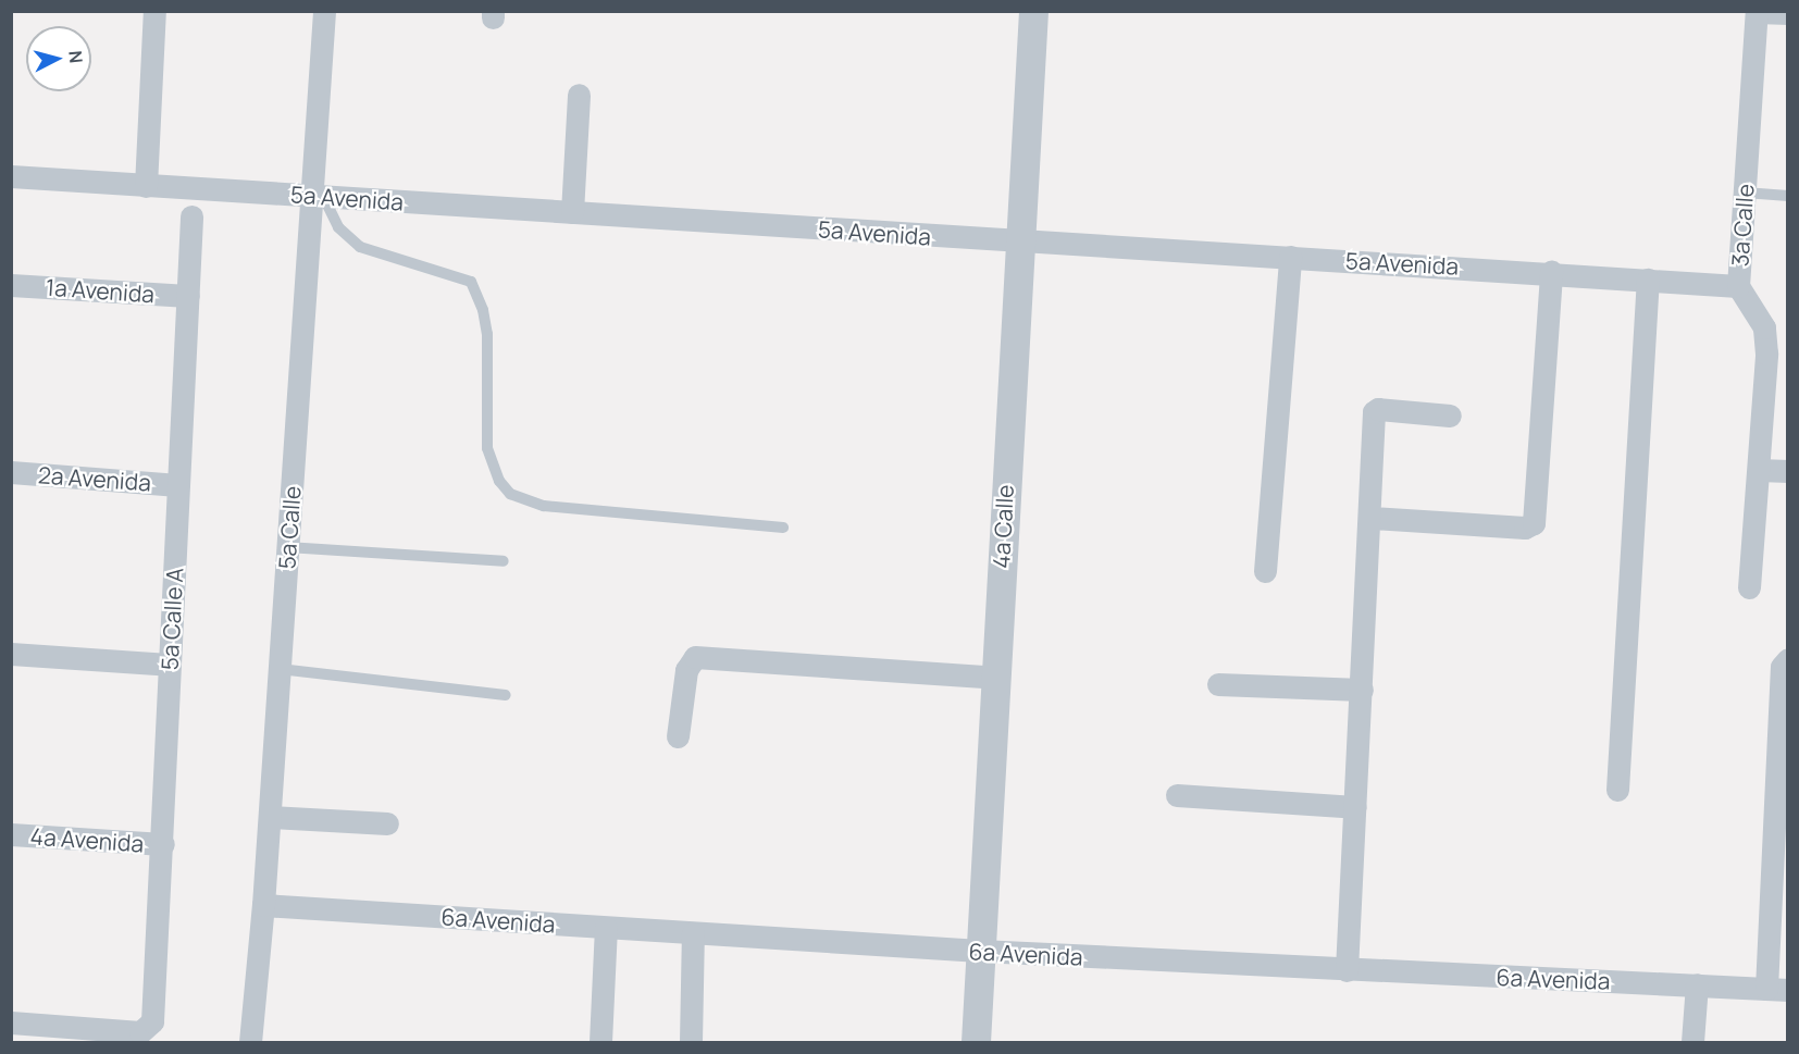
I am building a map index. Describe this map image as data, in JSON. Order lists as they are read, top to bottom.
{
  "streets": {
    "street": [
      "5a Avenida",
      "3a Calle",
      "1a Avenida",
      "2a Avenida",
      "4a Calle",
      "5a Calle",
      "5a Calle A",
      "4a Avenida",
      "6a Avenida"
    ]
  },
  "crossings": [
    ["5a Avenida", "3a Calle"],
    ["5a Avenida", "4a Calle"],
    ["5a Avenida", "5a Calle"],
    ["1a Avenida", "5a Calle A"],
    ["2a Avenida", "5a Calle A"],
    ["4a Calle", "6a Avenida"],
    ["5a Calle", "6a Avenida"],
    ["5a Calle A", "4a Avenida"]
  ],
  "north": "right"
}
